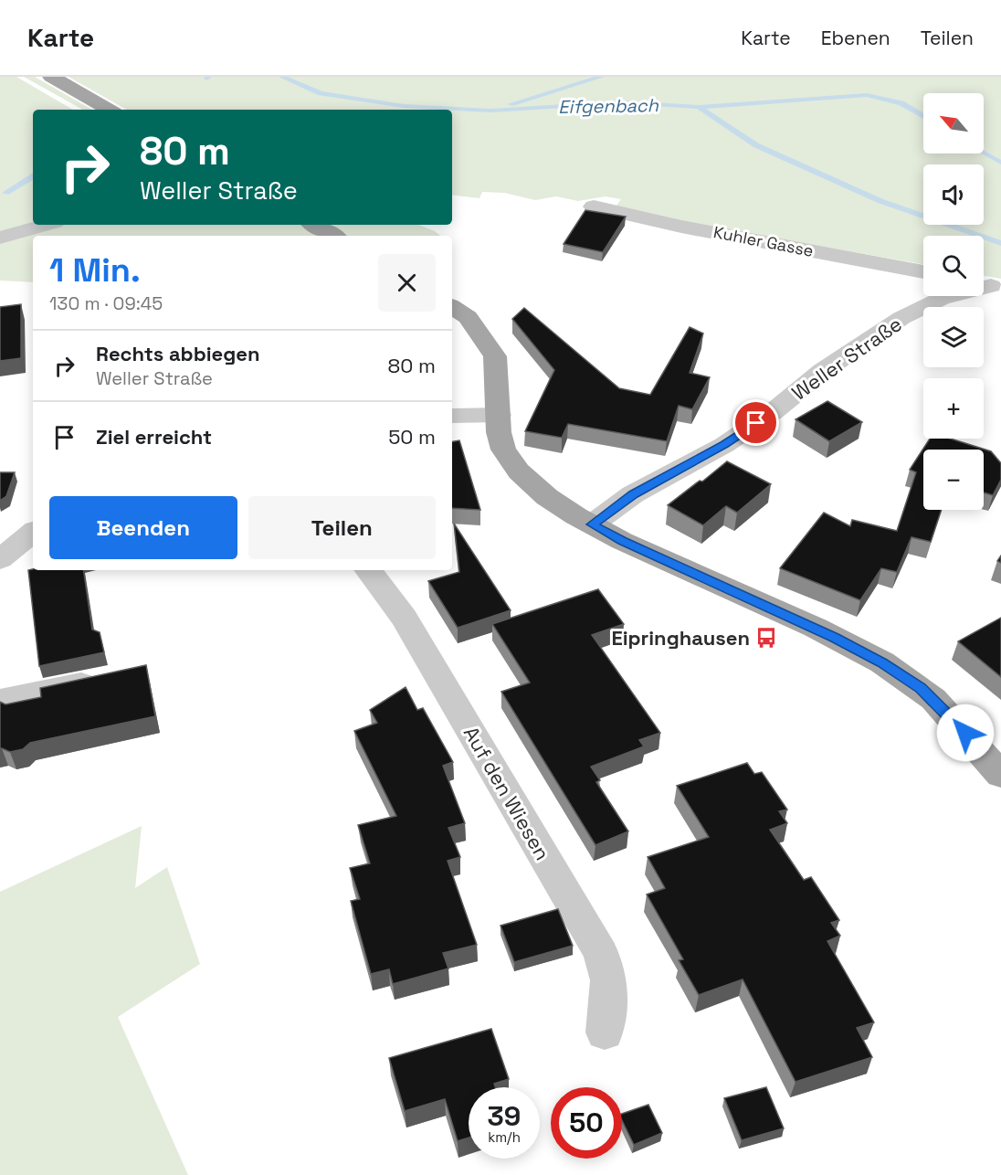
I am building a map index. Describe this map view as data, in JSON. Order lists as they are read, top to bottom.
{
  "streets": {
    "street": ["Kuhler Gasse", "Weller Straße", "Auf den Wiesen"]
  },
  "water": ["Eifgenbach"],
  "places": {
    "bus stop": ["Eipringhausen"]
  },
  "north": "top left",
  "page": {
    "header": "Karte",
    "nav": ["Karte", "Ebenen", "Teilen"],
    "map_buttons": ["+", "−"],
    "turn": ["80 m", "Weller Straße"],
    "heading": ["1 Min.", "130 m · 09:45"],
    "list": [
      {
        "name": "Rechts abbiegen",
        "note": "Weller Straße",
        "value": "80 m"
      },
      {
        "name": "Ziel erreicht",
        "value": "50 m"
      }
    ],
    "buttons": ["Beenden", "Teilen"],
    "speed": "39 km/h",
    "limit": "50"
  }
}
